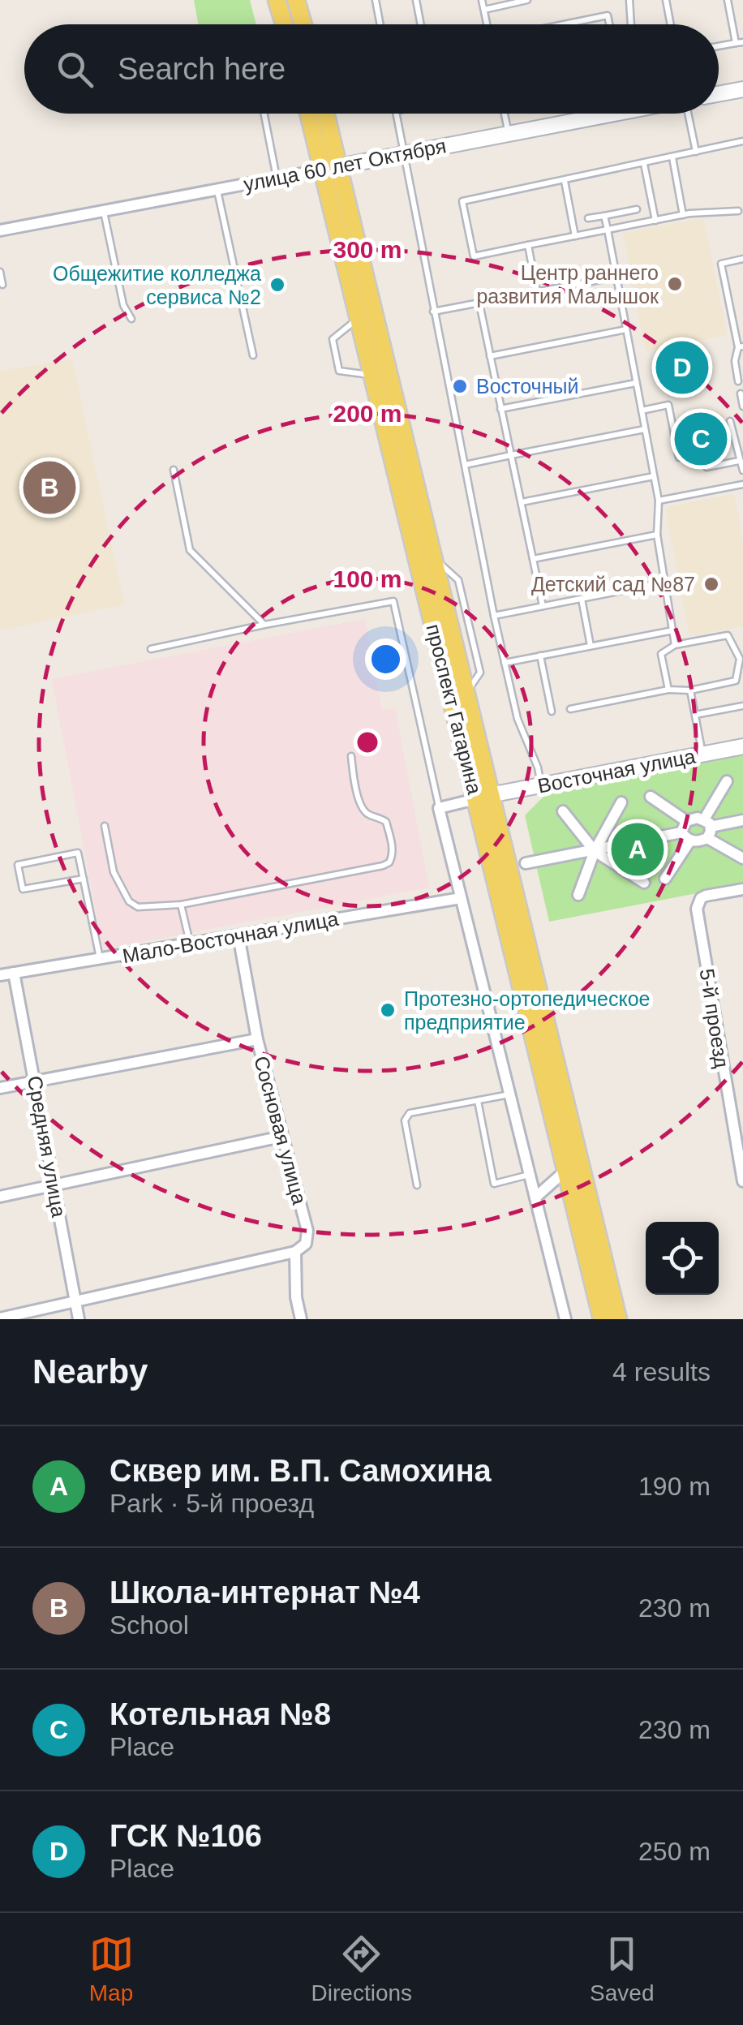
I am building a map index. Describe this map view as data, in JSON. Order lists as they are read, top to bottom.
{
  "streets": {
    "main road": ["улица 60 лет Октября", "проспект Гагарина", "Восточная улица"],
    "street": [
      "Мало-Восточная улица",
      "5-й проезд",
      "Сосновая улица",
      "Средняя улица"
    ]
  },
  "crossings": [
    ["улица 60 лет Октября", "проспект Гагарина"],
    ["проспект Гагарина", "Восточная улица"],
    ["Мало-Восточная улица", "Сосновая улица"],
    ["Мало-Восточная улица", "Средняя улица"]
  ],
  "places": [
    "Центр раннего развития Малышок",
    "Общежитие колледжа сервиса №2",
    "Восточный",
    "Детский сад №87",
    "Протезно-ортопедическое предприятие"
  ],
  "page": {
    "search": "Search here",
    "pins": [
      "D",
      "C",
      "B",
      "A"
    ],
    "heading": ["Nearby", "4 results"],
    "list": [
      {
        "mark": "A",
        "name": "Сквер им. В.П. Самохина",
        "note": "Park · 5-й проезд",
        "value": "190 m"
      },
      {
        "mark": "B",
        "name": "Школа-интернат №4",
        "note": "School",
        "value": "230 m"
      },
      {
        "mark": "C",
        "name": "Котельная №8",
        "note": "Place",
        "value": "230 m"
      },
      {
        "mark": "D",
        "name": "ГСК №106",
        "note": "Place",
        "value": "250 m"
      }
    ],
    "nav": ["Map", "Directions", "Saved"]
  },
  "rings": ["300 m", "200 m", "100 m"]
}
